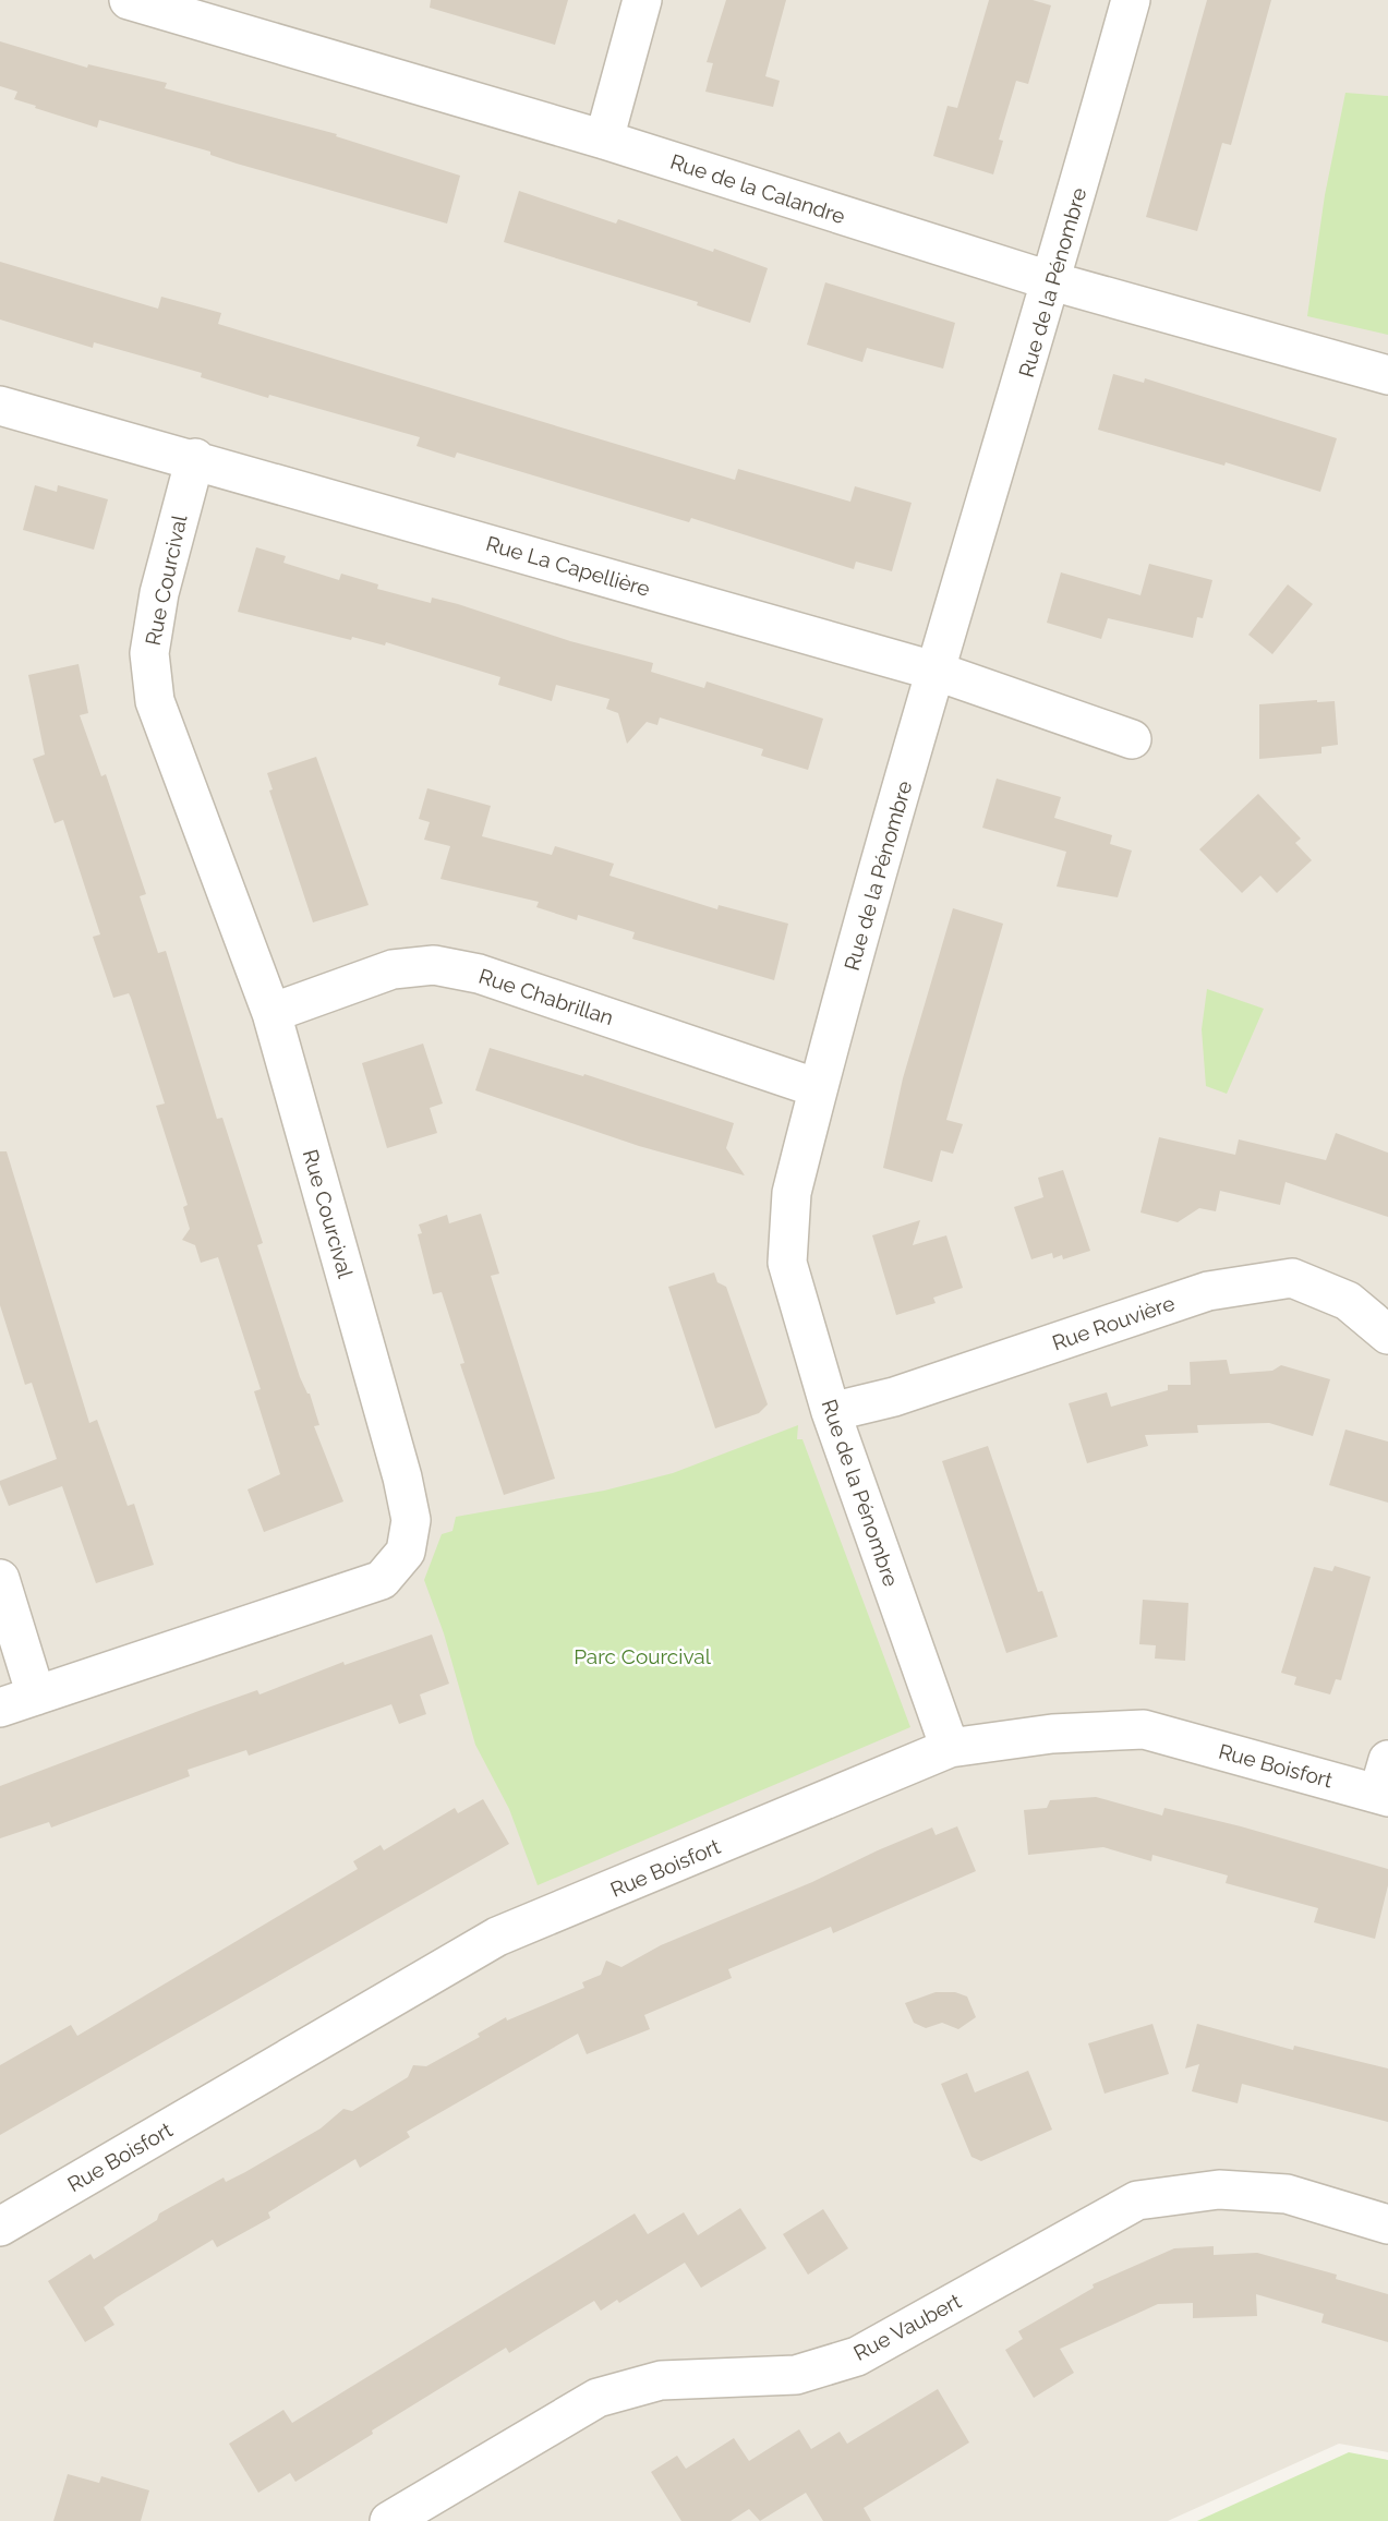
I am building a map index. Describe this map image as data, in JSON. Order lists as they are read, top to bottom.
{
  "streets": {
    "street": [
      "Rue de la Calandre",
      "Rue de la Pénombre",
      "Rue La Capellière",
      "Rue Courcival",
      "Rue Chabrillan",
      "Rue Rouvière",
      "Rue Boisfort",
      "Rue Vaubert"
    ]
  },
  "crossings": [
    ["Rue de la Calandre", "Rue de la Pénombre"],
    ["Rue de la Pénombre", "Rue La Capellière"],
    ["Rue de la Pénombre", "Rue Chabrillan"],
    ["Rue de la Pénombre", "Rue Rouvière"],
    ["Rue de la Pénombre", "Rue Boisfort"],
    ["Rue La Capellière", "Rue Courcival"],
    ["Rue Courcival", "Rue Chabrillan"]
  ],
  "parks": ["Parc Courcival"]
}
